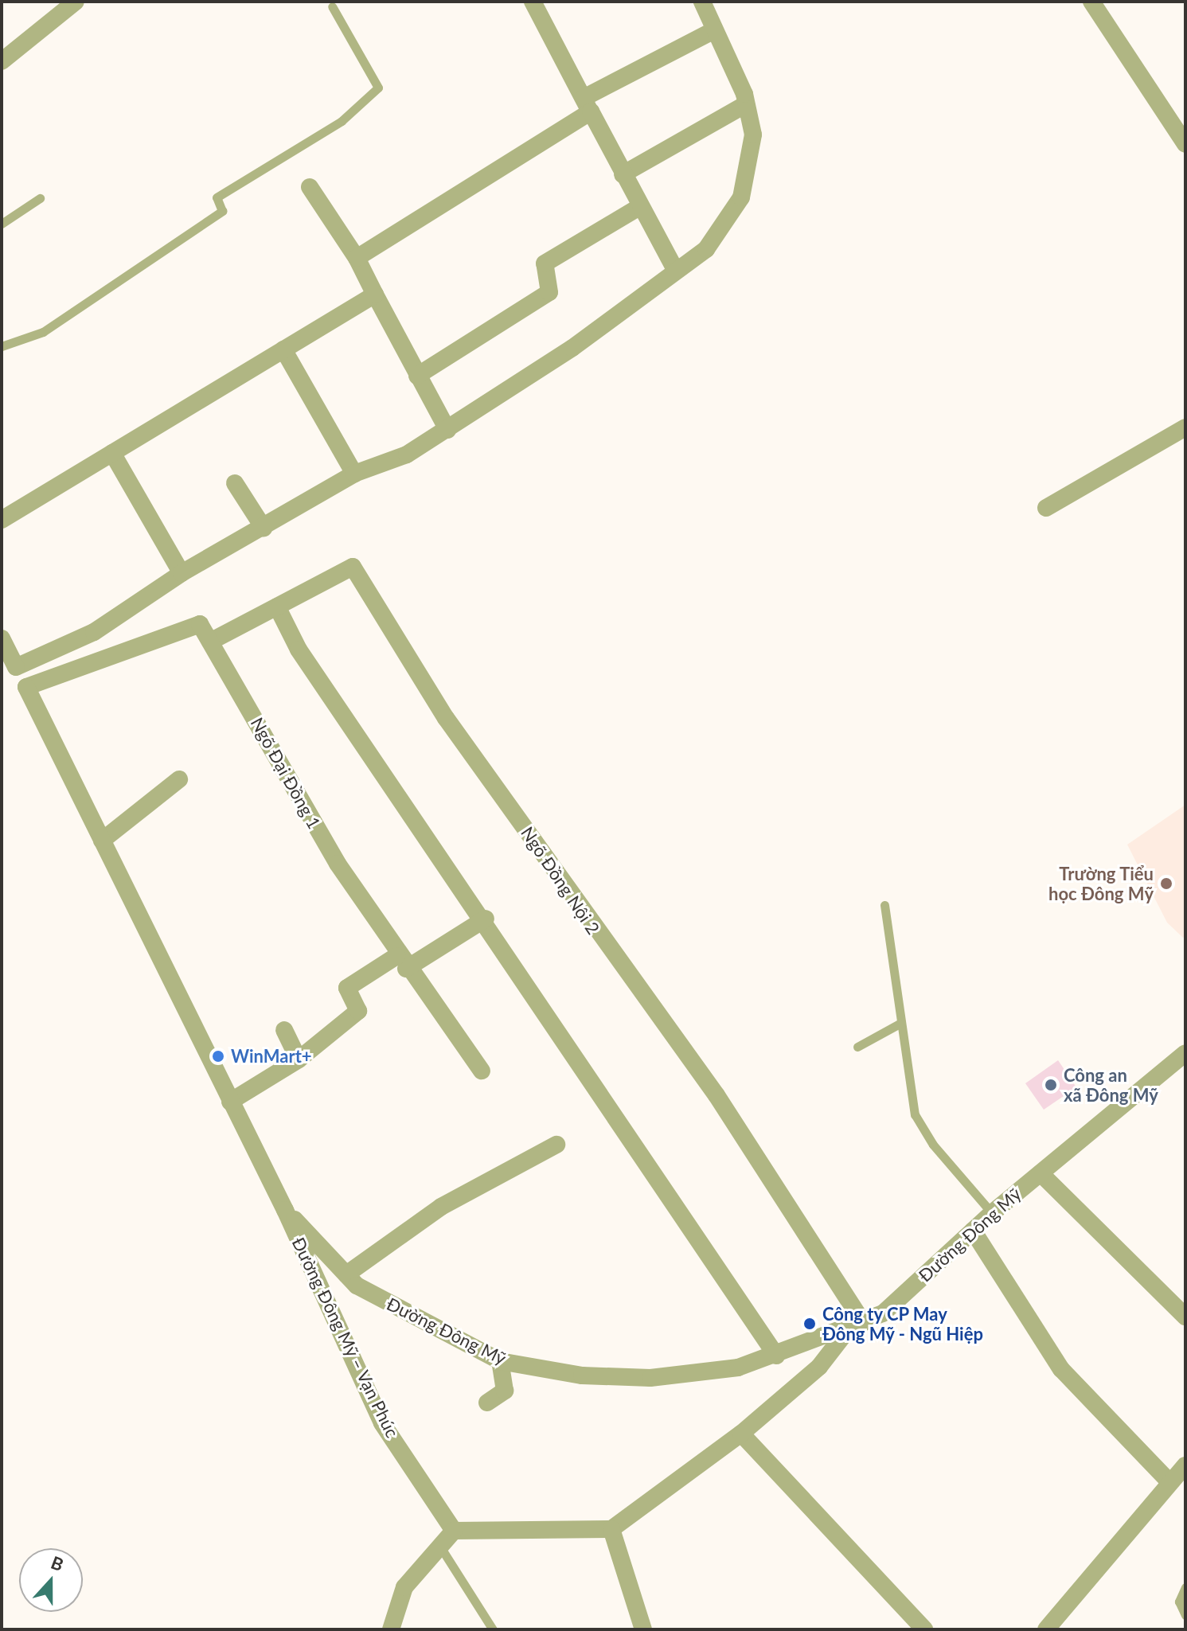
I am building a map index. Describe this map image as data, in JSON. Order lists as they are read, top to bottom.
{
  "streets": {
    "street": [
      "Ngõ Đại Đồng 1",
      "Ngõ Đồng Nội 2",
      "Đường Đông Mỹ",
      "Đường Đông Mỹ – Vạn Phúc"
    ]
  },
  "crossings": [
    ["Ngõ Đại Đồng 1", "Ngõ Đồng Nội 2"],
    ["Ngõ Đồng Nội 2", "Đường Đông Mỹ"],
    ["Đường Đông Mỹ", "Đường Đông Mỹ – Vạn Phúc"]
  ],
  "places": [
    "Trường Tiểu học Đông Mỹ",
    "WinMart+",
    "Công an xã Đông Mỹ",
    "Công ty CP May Đông Mỹ - Ngũ Hiệp"
  ],
  "north": "top"
}
